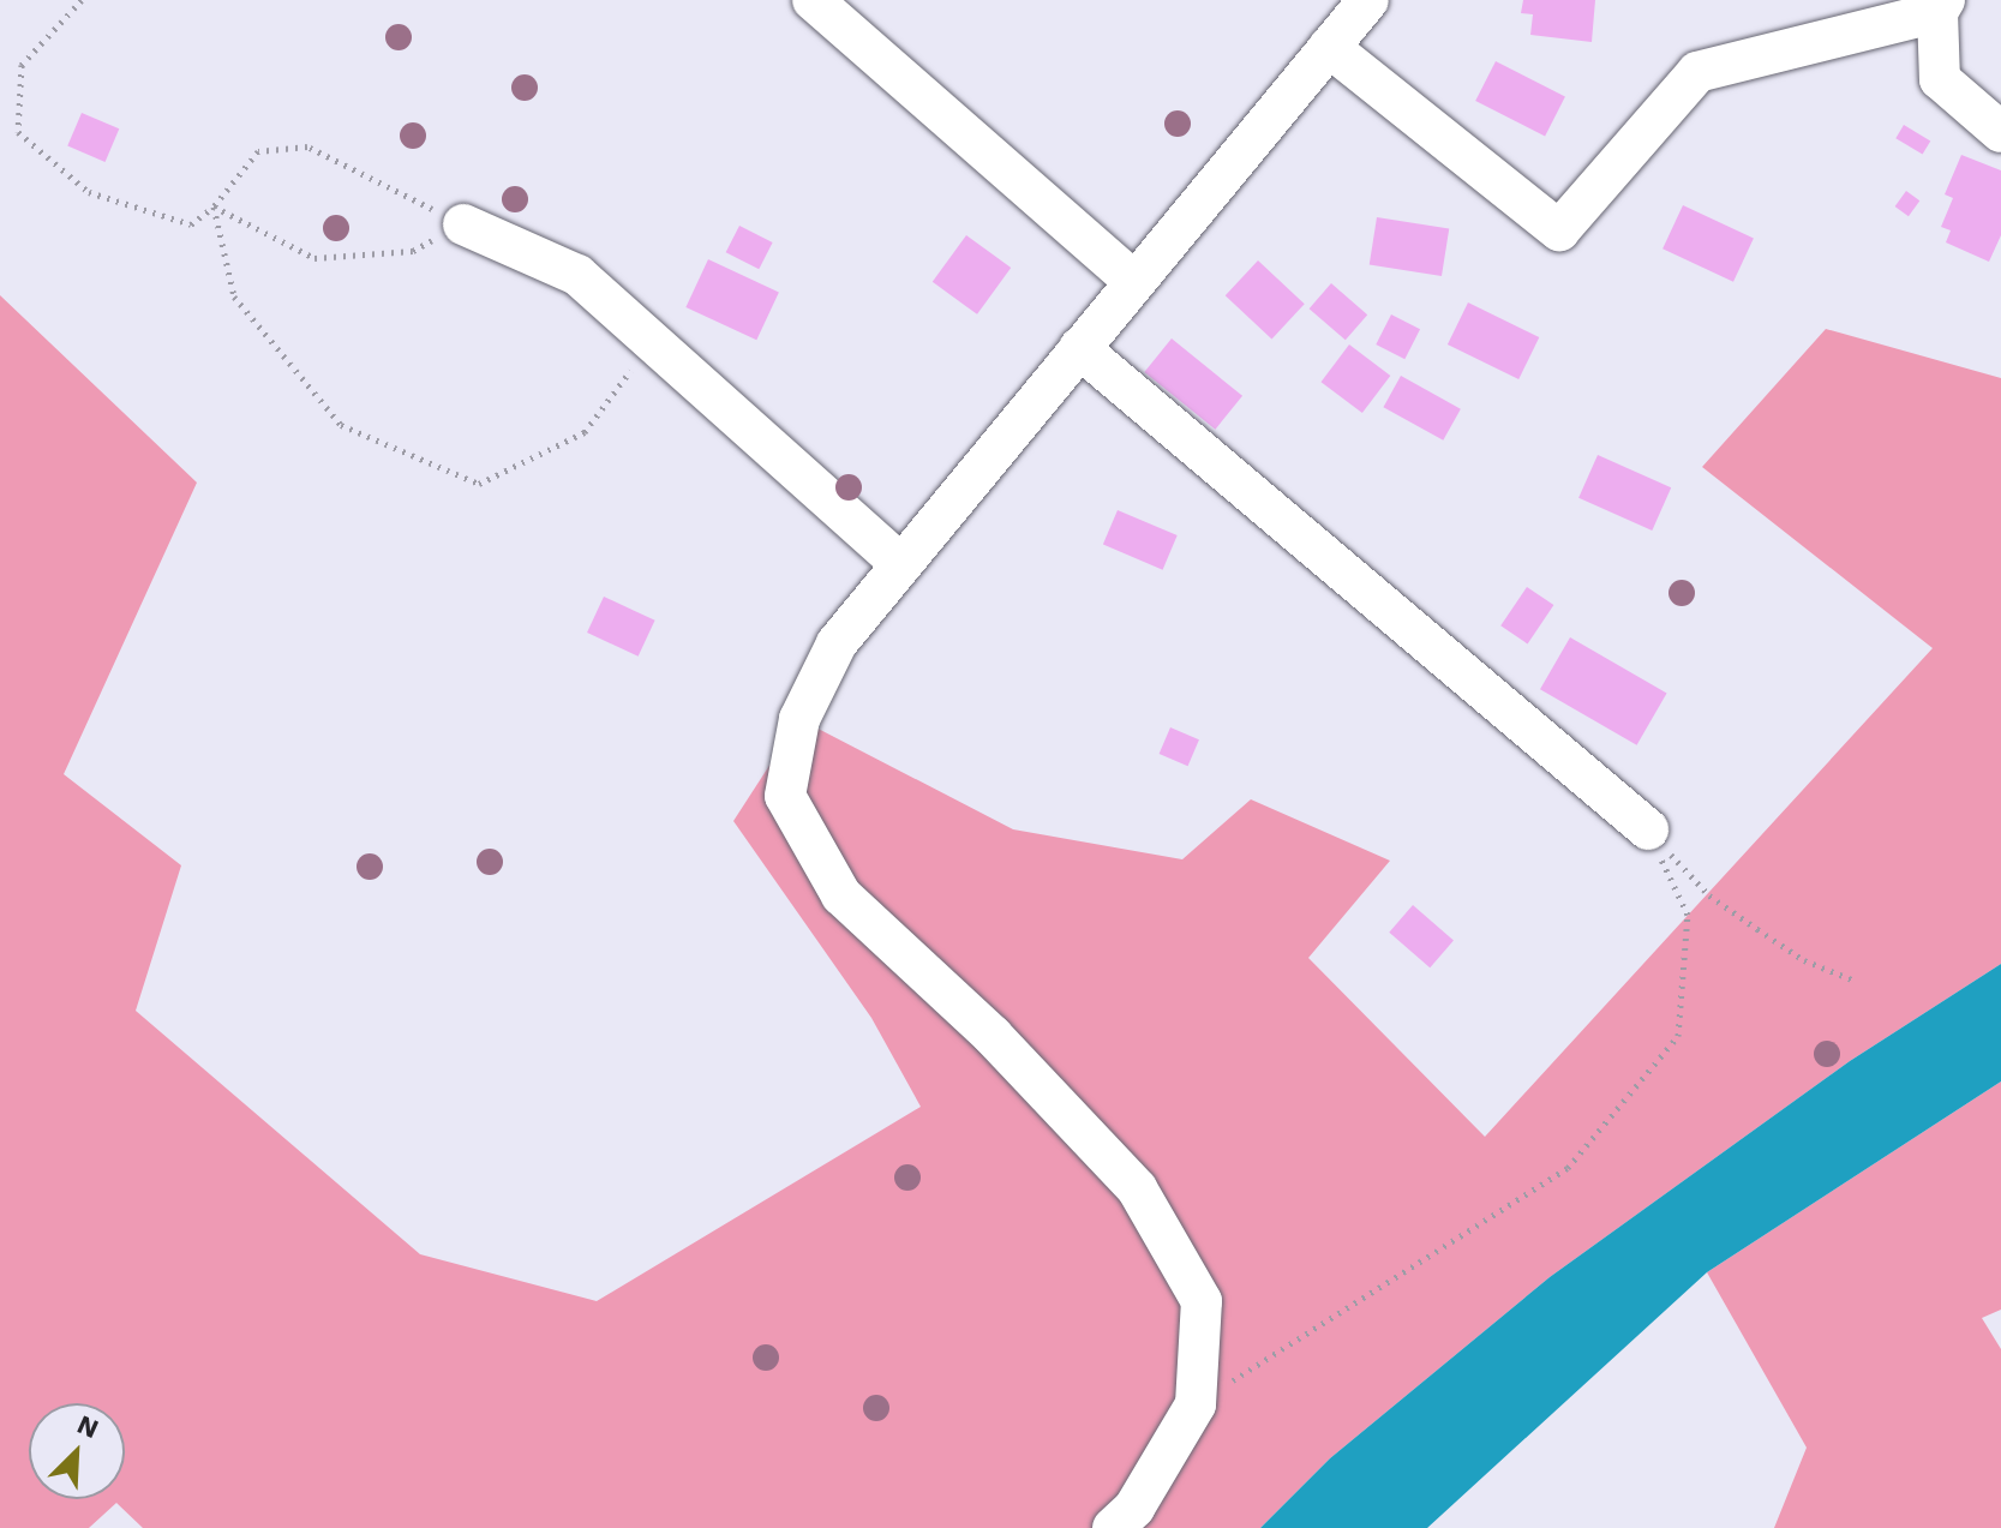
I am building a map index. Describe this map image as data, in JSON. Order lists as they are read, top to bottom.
{
  "north": "top right"
}
